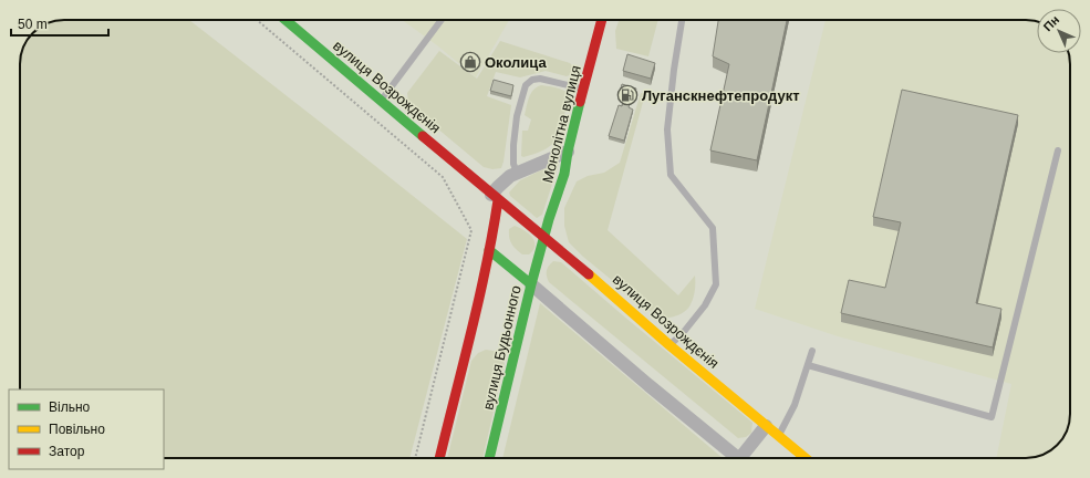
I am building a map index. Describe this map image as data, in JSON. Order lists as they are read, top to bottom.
{
  "streets": {
    "main road": ["вулиця Возрождєнія", "Монолітна вулиця", "вулиця Будьонного"]
  },
  "crossings": [
    ["вулиця Возрождєнія", "Монолітна вулиця"],
    ["вулиця Возрождєнія", "вулиця Будьонного"],
    ["Монолітна вулиця", "вулиця Будьонного"]
  ],
  "places": {
    "shop": ["Околица"],
    "fuel station": ["Луганскнефтепродукт"]
  },
  "legend": ["Вільно", "Повільно", "Затор"],
  "scale_bar": "50 m",
  "north": "top left"
}
